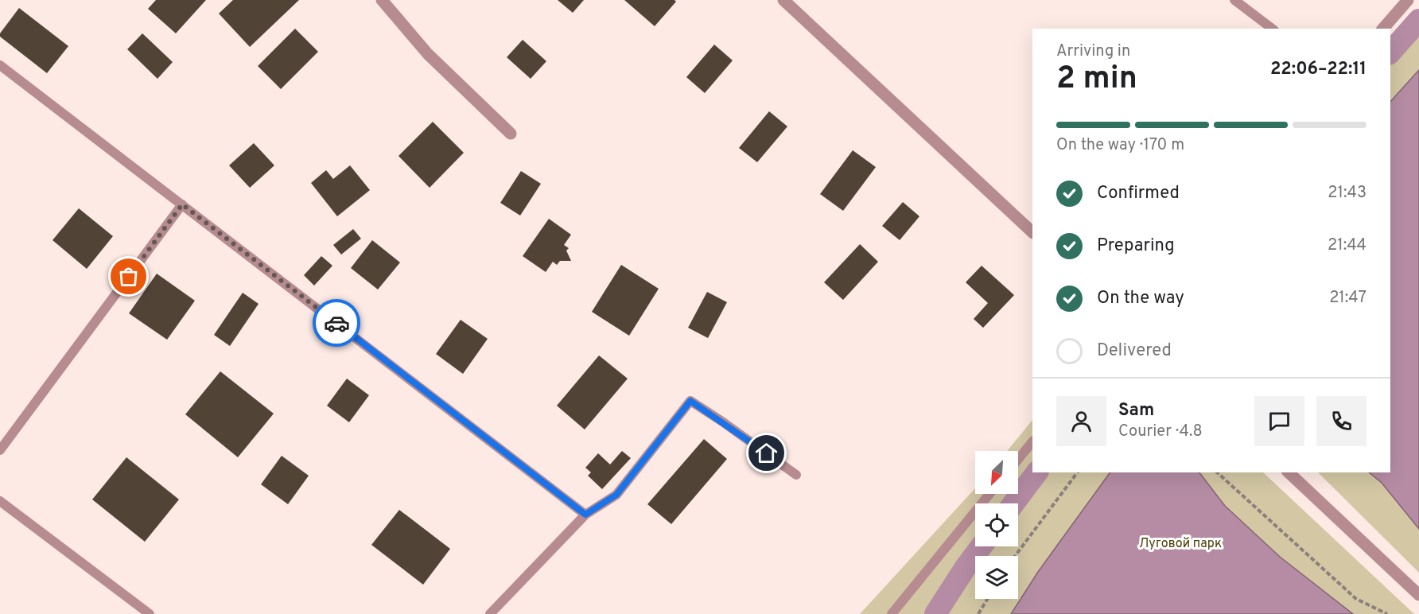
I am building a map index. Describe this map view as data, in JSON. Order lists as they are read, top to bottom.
{
  "parks": ["Луговой парк"],
  "north": "bottom left",
  "page": {
    "heading": ["2 min", "Arriving in", "22:06–22:11"],
    "panel": ["Sam", "Courier · 4.8"],
    "bar": "On the way · 170 m",
    "list": [
      ["Confirmed", "21:43"],
      ["Preparing", "21:44"],
      ["On the way", "21:47"],
      "Delivered"
    ]
  }
}
